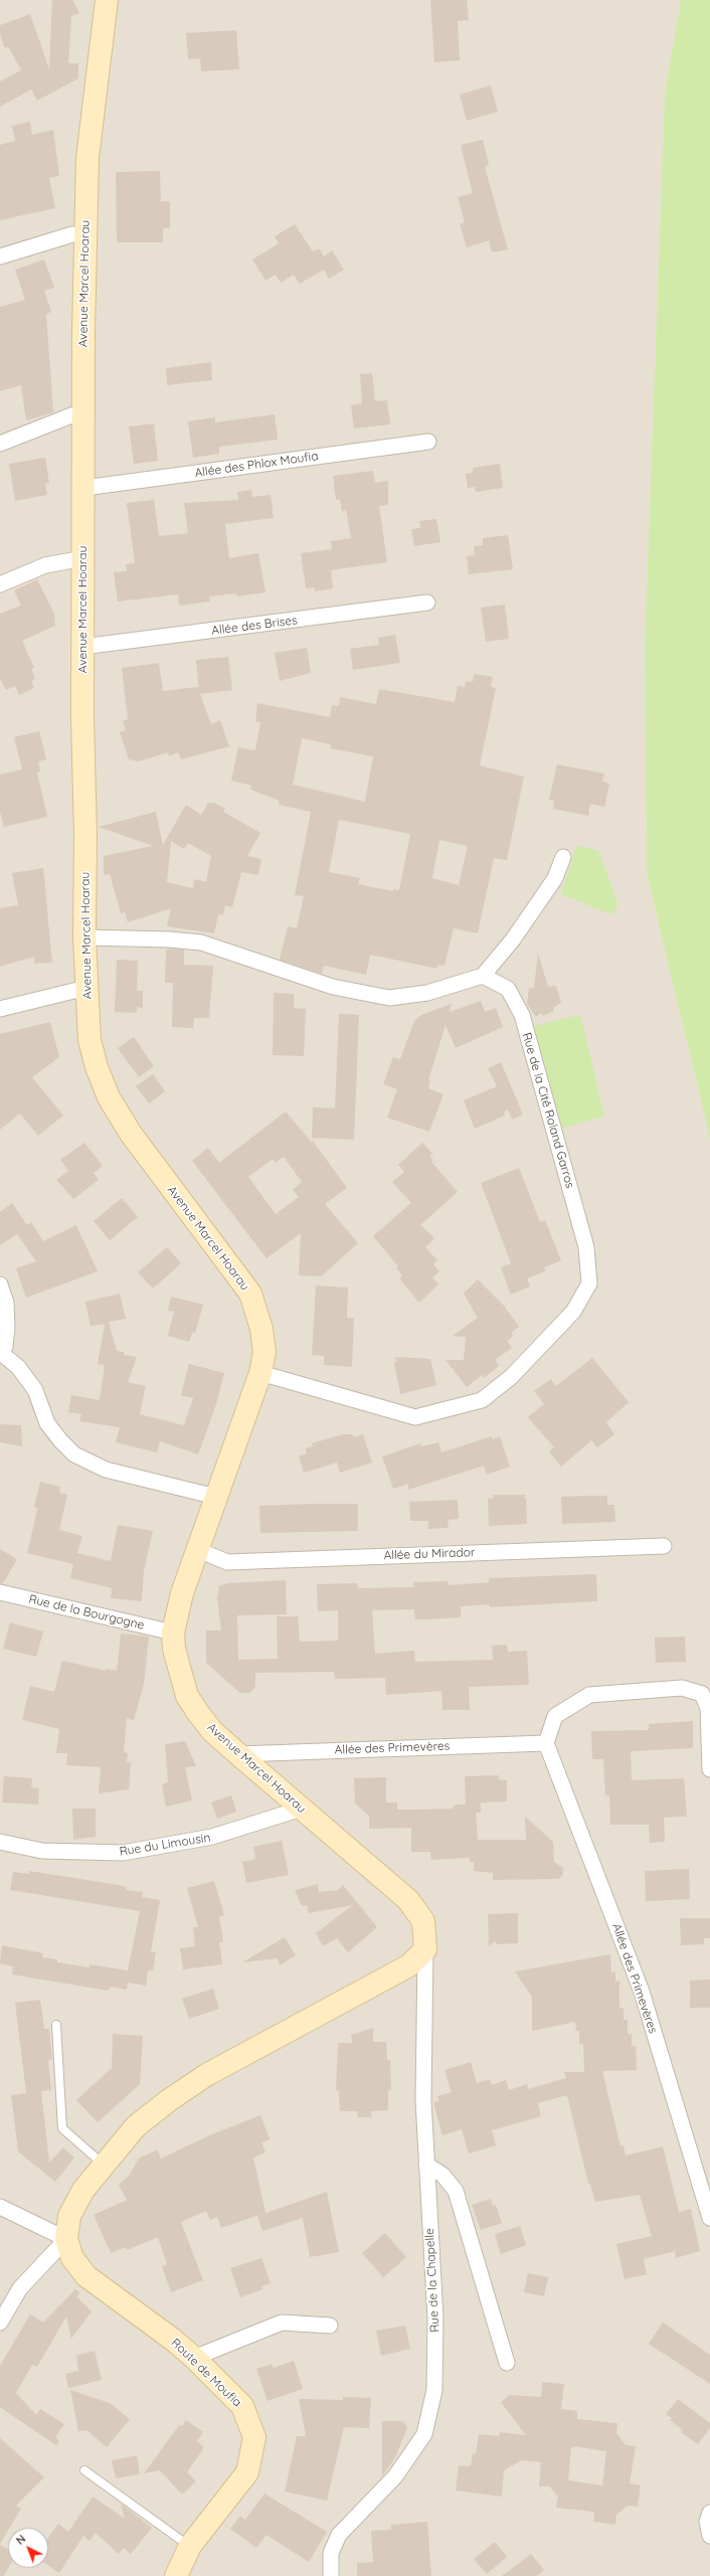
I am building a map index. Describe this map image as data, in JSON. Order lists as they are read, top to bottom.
{
  "streets": {
    "main road": ["Avenue Marcel Hoarau", "Route de Moufia"],
    "street": [
      "Allée des Phlox Moufia",
      "Allée des Brises",
      "Rue de la Cité Roland Garros",
      "Allée du Mirador",
      "Rue de la Bourgogne",
      "Allée des Primevères",
      "Rue du Limousin",
      "Rue de la Chapelle"
    ]
  },
  "crossings": [
    ["Avenue Marcel Hoarau", "Allée des Phlox Moufia"],
    ["Avenue Marcel Hoarau", "Allée des Brises"],
    ["Avenue Marcel Hoarau", "Rue de la Cité Roland Garros"],
    ["Avenue Marcel Hoarau", "Allée du Mirador"],
    ["Avenue Marcel Hoarau", "Rue de la Bourgogne"],
    ["Avenue Marcel Hoarau", "Allée des Primevères"],
    ["Avenue Marcel Hoarau", "Rue du Limousin"],
    ["Avenue Marcel Hoarau", "Rue de la Chapelle"]
  ],
  "north": "top left"
}
